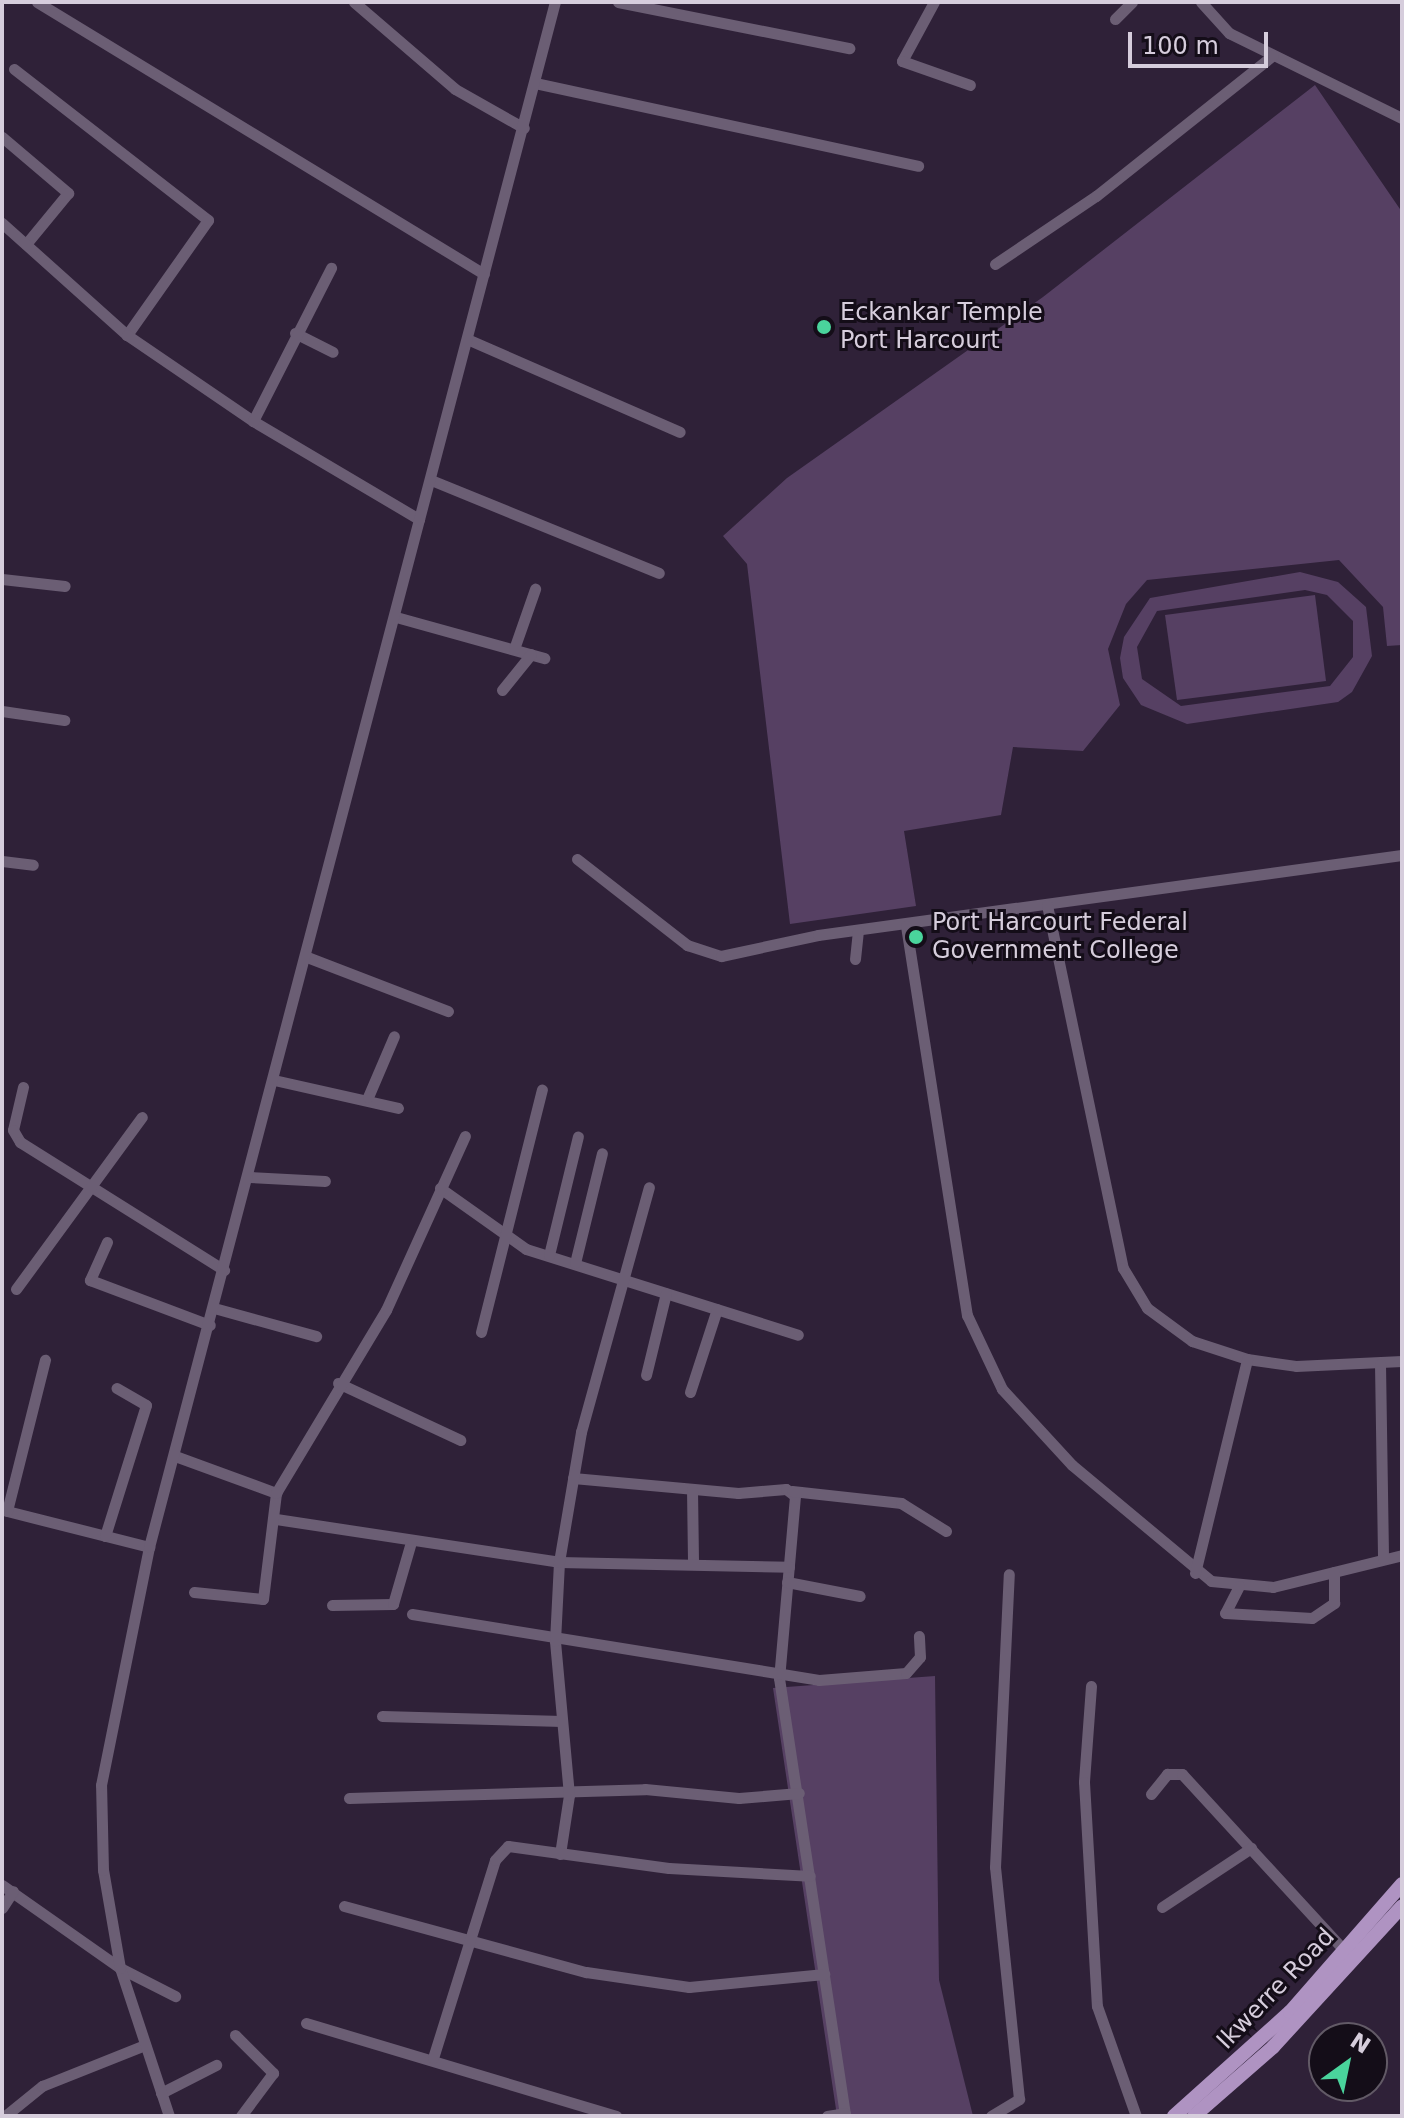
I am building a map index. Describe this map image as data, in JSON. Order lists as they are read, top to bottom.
{
  "streets": {
    "main road": ["Ikwerre Road"]
  },
  "places": ["Eckankar Temple Port Harcourt", "Port Harcourt Federal Government College"],
  "scale_bar": "100 m",
  "north": "top right"
}
